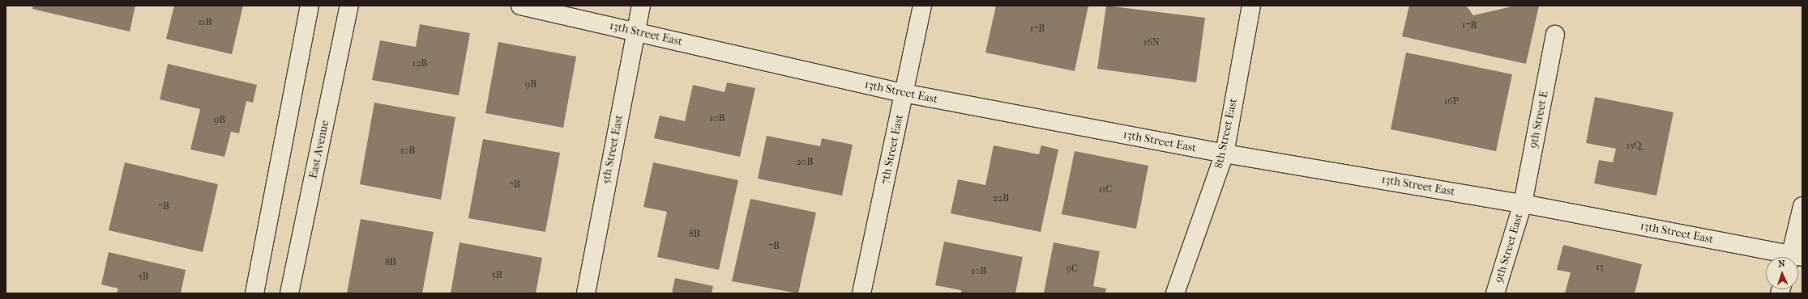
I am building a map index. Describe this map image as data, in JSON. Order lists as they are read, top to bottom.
{
  "streets": {
    "street": [
      "13th Street East",
      "9th Street E",
      "8th Street East",
      "East Avenue",
      "5th Street East",
      "7th Street East",
      "9th Street East"
    ]
  },
  "crossings": [
    ["13th Street East", "9th Street E"],
    ["13th Street East", "8th Street East"],
    ["13th Street East", "5th Street East"],
    ["13th Street East", "7th Street East"],
    ["13th Street East", "9th Street East"],
    ["9th Street E", "9th Street East"]
  ],
  "house_numbers": [
    "11B",
    "17B",
    "17B",
    "16N",
    "12B",
    "9B",
    "16P",
    "10B",
    "9B",
    "15Q",
    "10B",
    "20B",
    "7B",
    "11C",
    "22B",
    "7B",
    "8B",
    "7B",
    "8B",
    "13",
    "9C",
    "10B",
    "5B",
    "5B"
  ],
  "north": "top"
}
